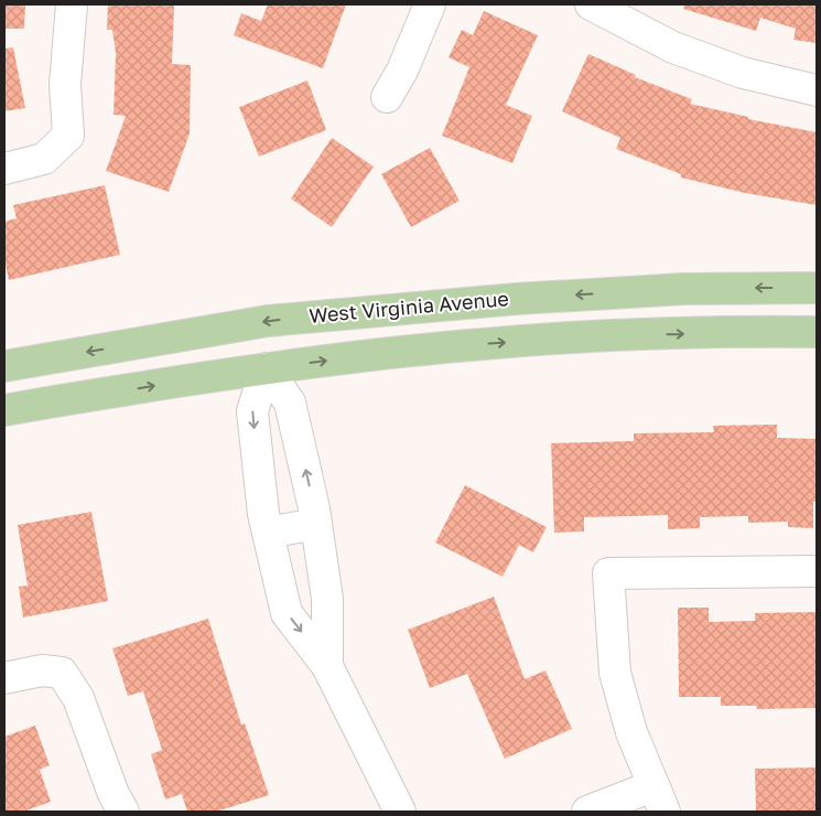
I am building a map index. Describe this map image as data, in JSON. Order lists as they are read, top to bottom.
{
  "streets": {
    "main road": ["West Virginia Avenue"]
  }
}
